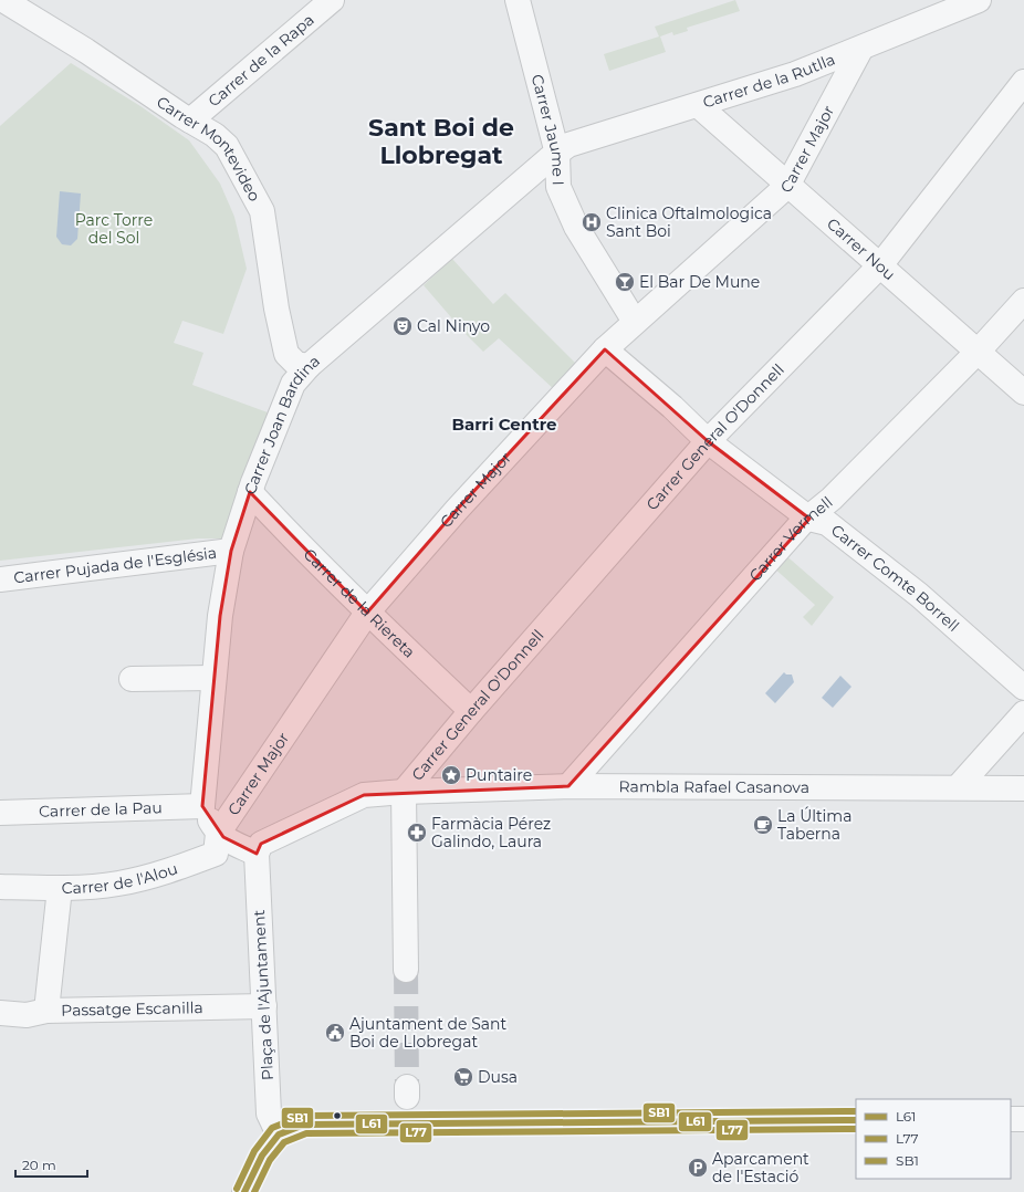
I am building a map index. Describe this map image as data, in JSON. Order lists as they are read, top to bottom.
{
  "streets": {
    "street": [
      "Carrer de la Rapa",
      "Carrer de la Rutlla",
      "Carrer Jaume I",
      "Carrer Major",
      "Carrer Montevideo",
      "Carrer Nou",
      "Carrer Joan Bardina",
      "Carrer General O'Donnell",
      "Carrer Vermell",
      "Carrer Pujada de l'Església",
      "Carrer Comte Borrell",
      "Carrer de la Riereta",
      "Rambla Rafael Casanova",
      "Carrer de la Pau",
      "Carrer de l'Alou",
      "Plaça de l'Ajuntament",
      "Passatge Escanilla"
    ]
  },
  "crossings": [
    ["Carrer de la Rapa", "Carrer Montevideo"],
    ["Carrer de la Rutlla", "Carrer Jaume I"],
    ["Carrer de la Rutlla", "Carrer Major"],
    ["Carrer de la Rutlla", "Carrer Nou"],
    ["Carrer de la Rutlla", "Carrer Joan Bardina"],
    ["Carrer Jaume I", "Carrer Major"],
    ["Carrer Jaume I", "Carrer Joan Bardina"],
    ["Carrer Major", "Carrer Nou"],
    ["Carrer Major", "Carrer Comte Borrell"],
    ["Carrer Major", "Carrer de la Riereta"],
    ["Carrer Major", "Carrer de l'Alou"],
    ["Carrer Montevideo", "Carrer Joan Bardina"],
    ["Carrer Nou", "Carrer General O'Donnell"],
    ["Carrer Nou", "Carrer Vermell"],
    ["Carrer Joan Bardina", "Carrer Pujada de l'Església"],
    ["Carrer Joan Bardina", "Carrer de la Riereta"],
    ["Carrer Joan Bardina", "Carrer de la Pau"],
    ["Carrer General O'Donnell", "Carrer Comte Borrell"],
    ["Carrer General O'Donnell", "Carrer de la Riereta"],
    ["Carrer General O'Donnell", "Rambla Rafael Casanova"],
    ["Carrer Vermell", "Carrer Comte Borrell"],
    ["Carrer Vermell", "Rambla Rafael Casanova"],
    ["Plaça de l'Ajuntament", "Passatge Escanilla"]
  ],
  "districts": ["Sant Boi de Llobregat", "Barri Centre"],
  "parks": ["Parc Torre del Sol"],
  "places": {
    "hospital": ["Clinica Oftalmologica Sant Boi"],
    "bar": ["El Bar De Mune"],
    "theatre": ["Cal Ninyo"],
    "place": ["Puntaire"],
    "cafe": ["La Última Taberna"],
    "pharmacy": ["Farmàcia Pérez Galindo, Laura"],
    "public building": ["Ajuntament de Sant Boi de Llobregat"],
    "supermarket": ["Dusa"],
    "parking": ["Aparcament de l'Estació"]
  },
  "lines": ["transit line SB1", "transit line L61", "transit line L77"],
  "legend": ["L61", "L77", "SB1"],
  "scale_bar": "20 m"
}
